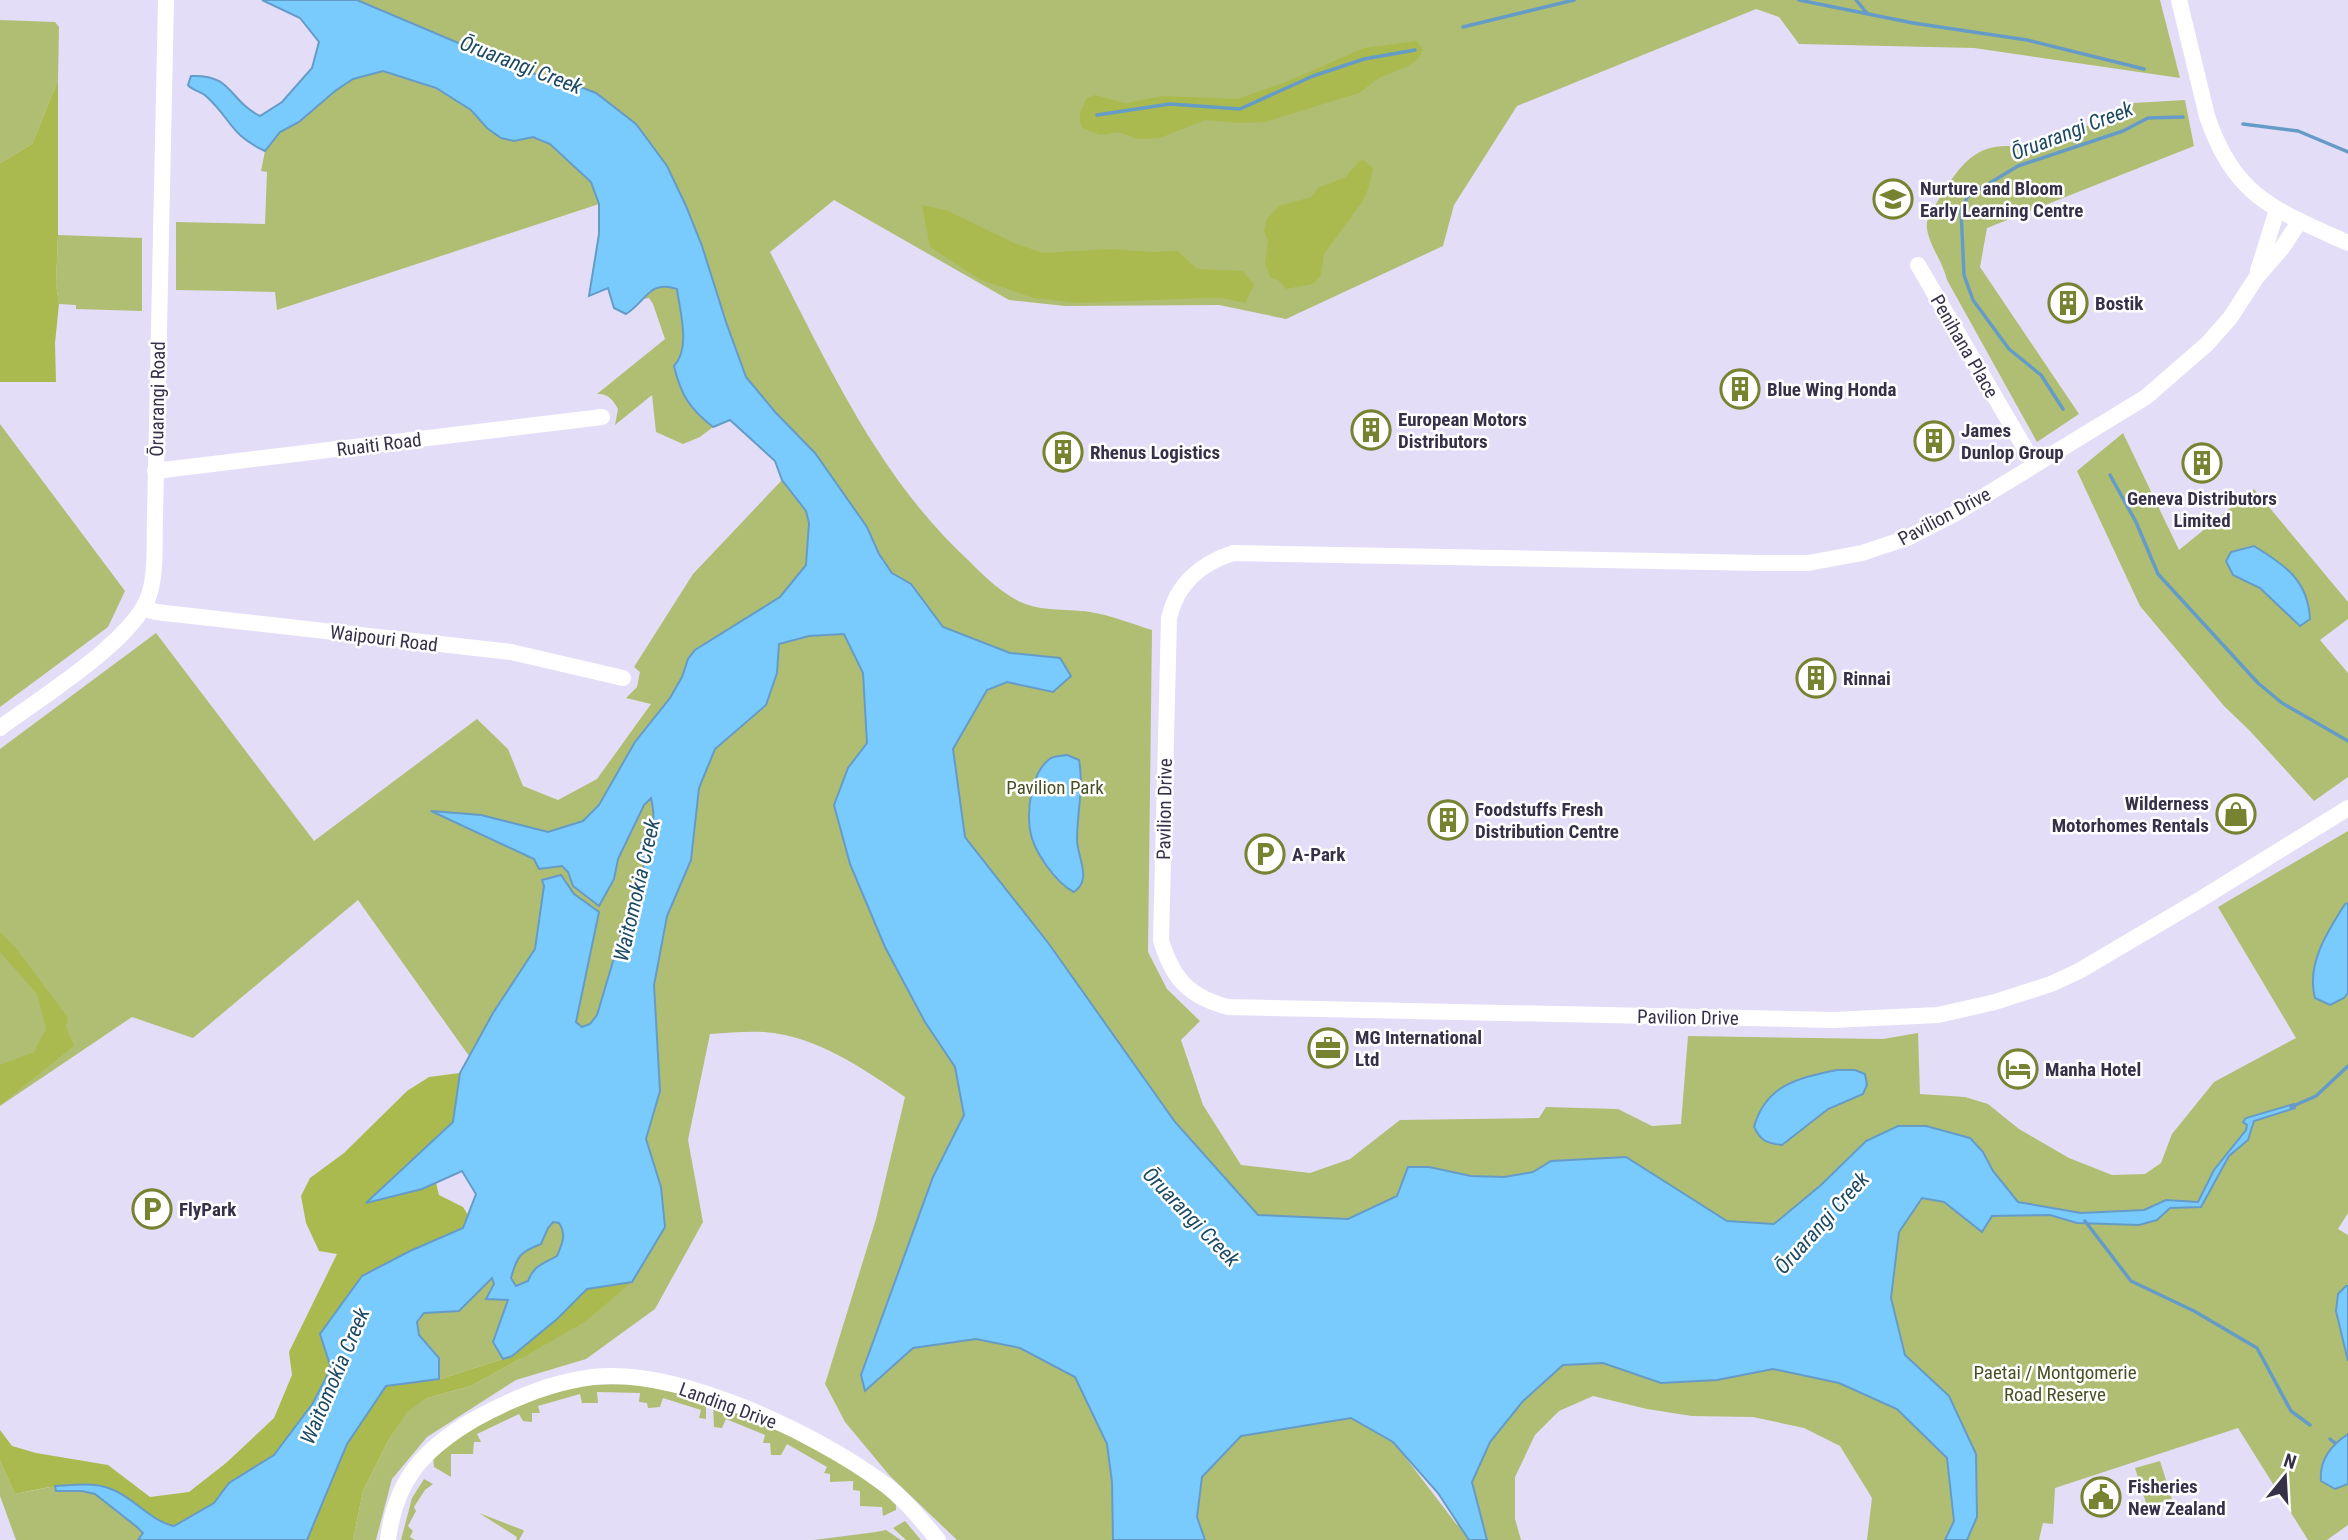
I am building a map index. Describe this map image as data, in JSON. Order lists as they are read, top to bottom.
{
  "streets": {
    "street": [
      "Penihana Place",
      "Ōruarangi Road",
      "Ruaiti Road",
      "Pavilion Drive",
      "Waipouri Road",
      "Landing Drive"
    ]
  },
  "crossings": [
    ["Penihana Place", "Pavilion Drive"],
    ["Ōruarangi Road", "Ruaiti Road"],
    ["Ōruarangi Road", "Waipouri Road"]
  ],
  "water": ["Ōruarangi Creek", "Waitomokia Creek"],
  "parks": ["Pavilion Park", "Paetai / Montgomerie Road Reserve"],
  "places": {
    "school or university": ["Nurture and Bloom Early Learning Centre"],
    "building": [
      "Bostik",
      "Blue Wing Honda",
      "European Motors Distributors",
      "James Dunlop Group",
      "Rhenus Logistics",
      "Geneva Distributors Limited",
      "Rinnai",
      "Foodstuffs Fresh Distribution Centre"
    ],
    "shop": ["Wilderness Motorhomes Rentals"],
    "parking": ["A-Park", "FlyPark"],
    "office": ["MG International Ltd"],
    "hotel": ["Manha Hotel"],
    "public building": ["Fisheries New Zealand"]
  },
  "north": "top"
}
